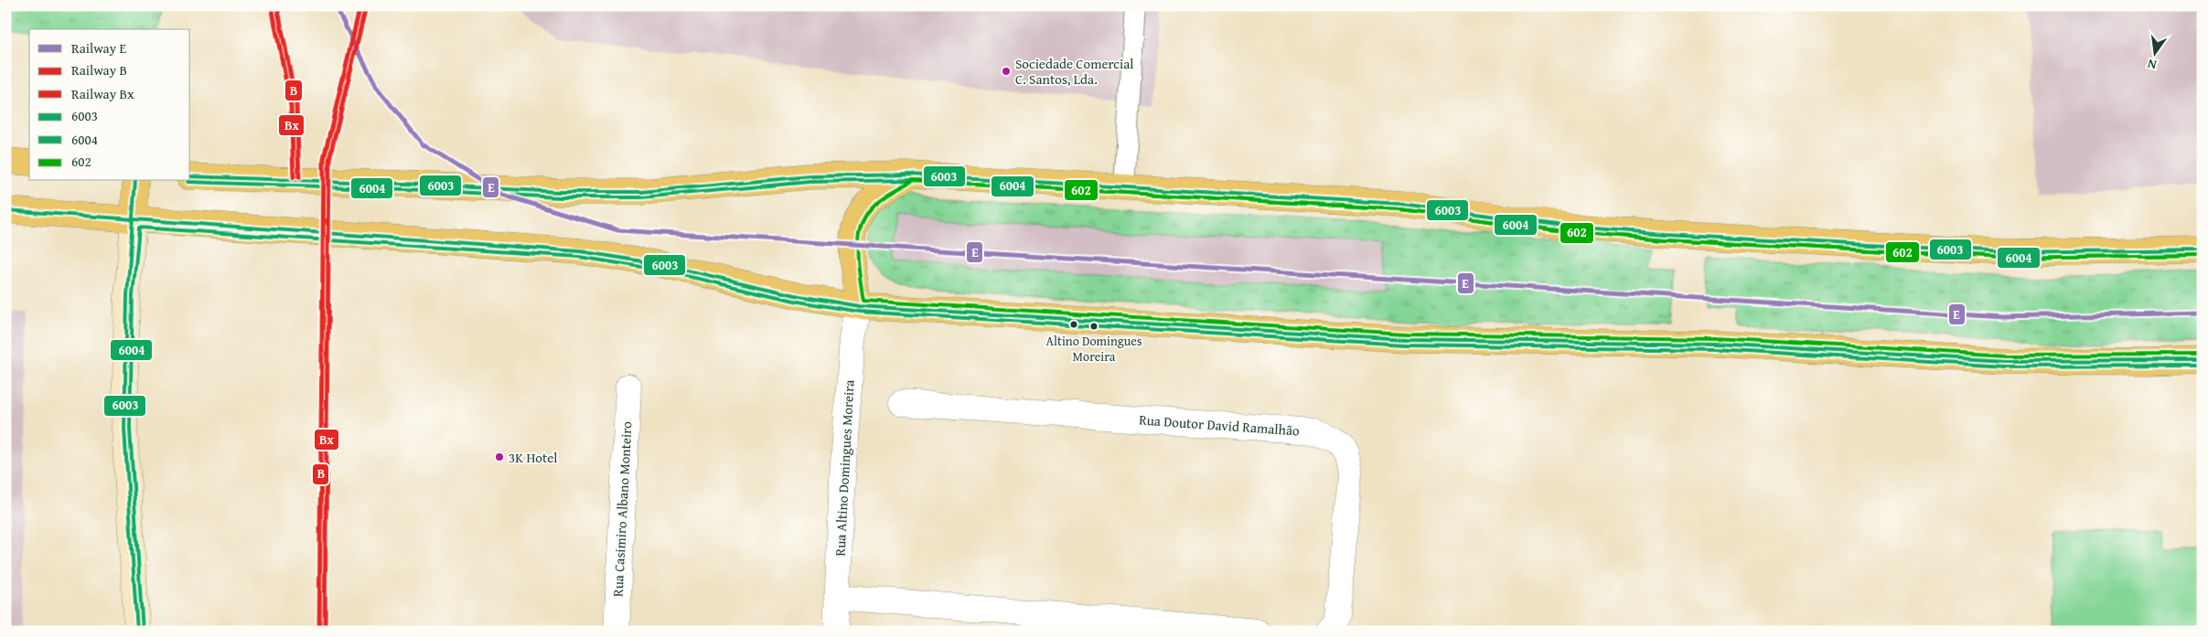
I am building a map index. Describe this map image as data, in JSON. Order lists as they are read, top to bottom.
{
  "streets": {
    "street": ["Rua Doutor David Ramalhão", "Rua Altino Domingues Moreira", "Rua Casimiro Albano Monteiro"]
  },
  "places": ["Sociedade Comercial C. Santos, Lda.", "Altino Domingues Moreira", "3K Hotel"],
  "lines": [
    "rail line E",
    "rail line B",
    "rail line Bx",
    "transit line 6003",
    "transit line 6004",
    "transit line 602"
  ],
  "legend": [
    "Railway E",
    "Railway B",
    "Railway Bx",
    "6003",
    "6004",
    "602"
  ],
  "north": "bottom"
}
